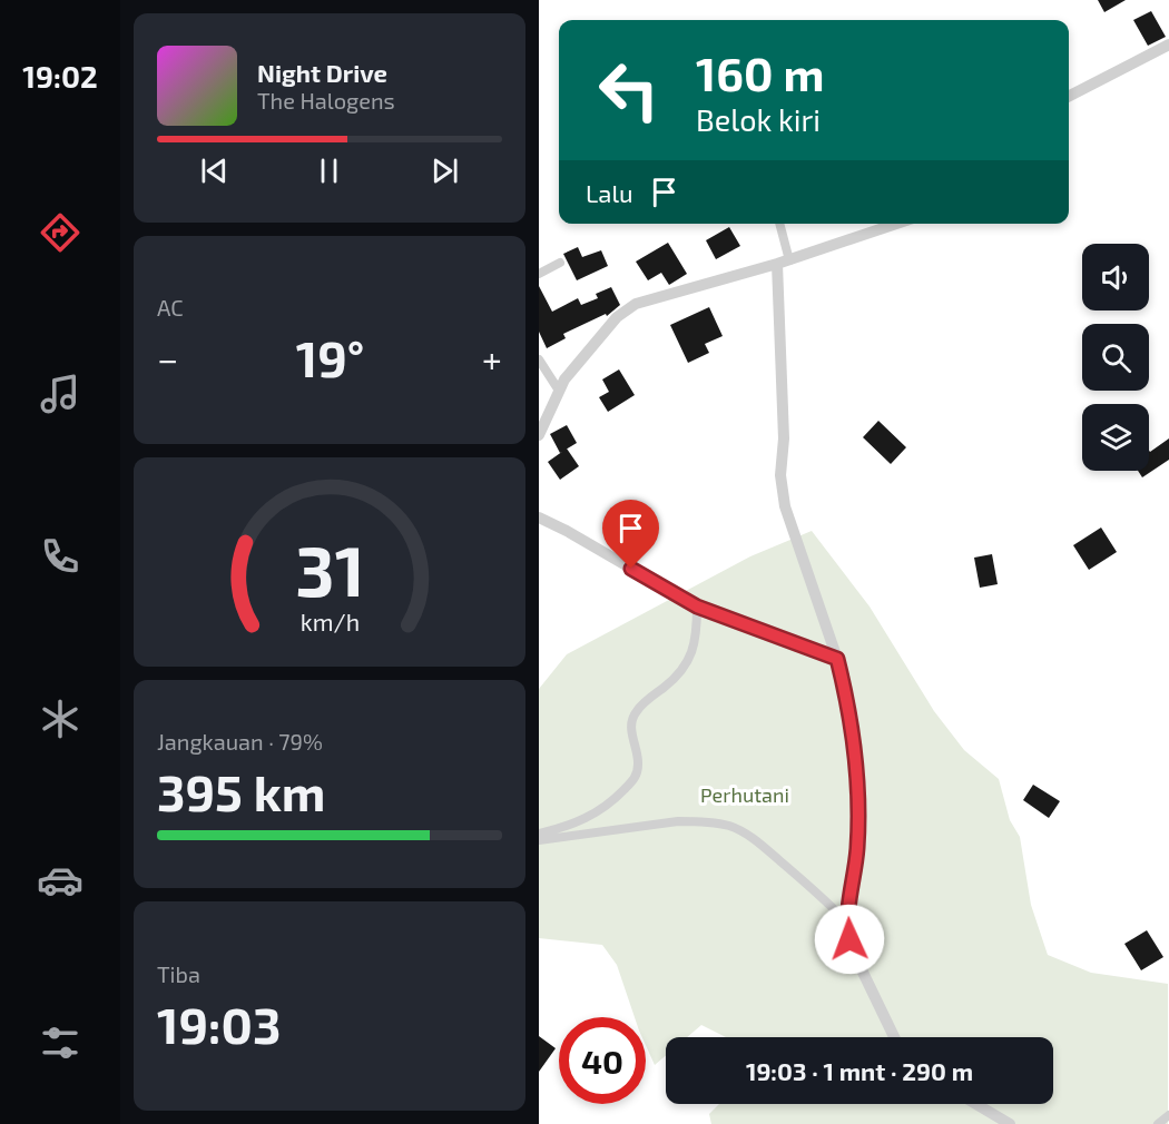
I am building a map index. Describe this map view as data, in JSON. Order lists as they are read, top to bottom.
{
  "parks": ["Perhutani"],
  "page": {
    "tabs": "19:02",
    "turn": ["160 m", "Belok kiri"],
    "song": ["Night Drive", "The Halogens"],
    "then": "Lalu",
    "tile": [
      "AC",
      ["Jangkauan · 79%", "395 km"],
      ["Tiba", "19:03"]
    ],
    "heat": ["−", "19°", "+"],
    "limit": "40",
    "trip": "19:03 · 1 mnt · 290 m",
    "gauge": ["31", "km/h"]
  }
}
